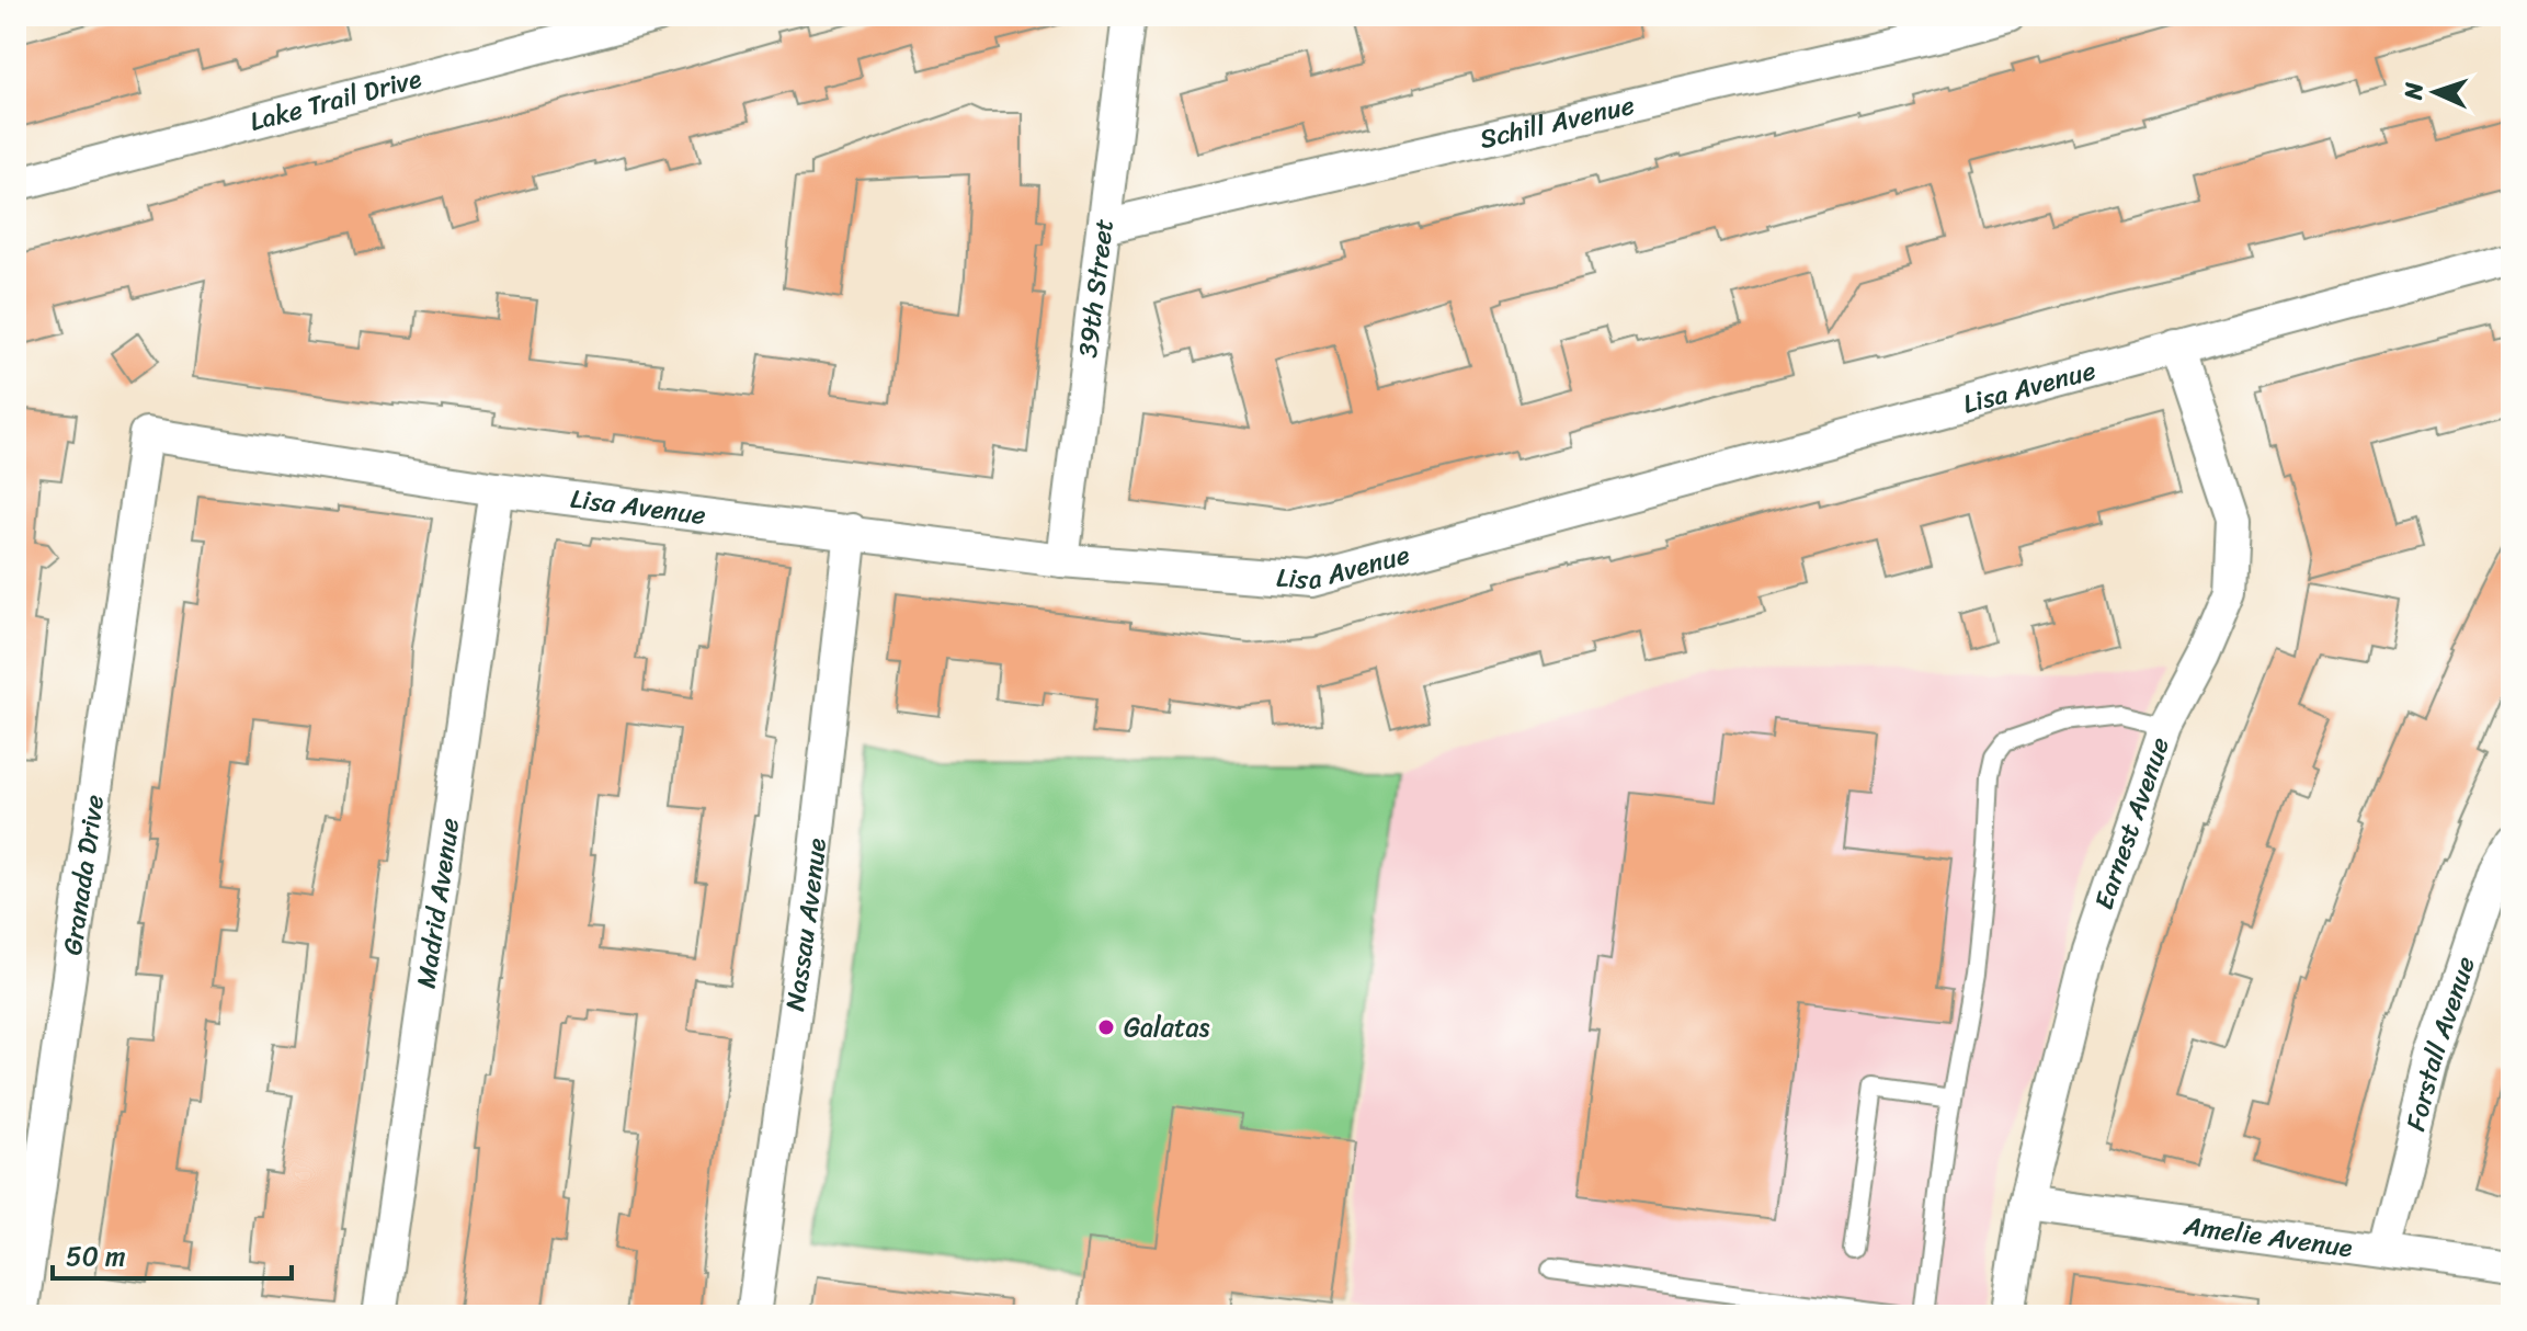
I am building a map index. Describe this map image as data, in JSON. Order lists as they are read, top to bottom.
{
  "streets": {
    "street": [
      "Lake Trail Drive",
      "Schill Avenue",
      "39th Street",
      "Lisa Avenue",
      "Earnest Avenue",
      "Granada Drive",
      "Madrid Avenue",
      "Nassau Avenue",
      "Forstall Avenue",
      "Amelie Avenue"
    ]
  },
  "crossings": [
    ["Schill Avenue", "39th Street"],
    ["39th Street", "Lisa Avenue"],
    ["Lisa Avenue", "Earnest Avenue"],
    ["Lisa Avenue", "Granada Drive"],
    ["Lisa Avenue", "Madrid Avenue"],
    ["Lisa Avenue", "Nassau Avenue"],
    ["Earnest Avenue", "Amelie Avenue"],
    ["Forstall Avenue", "Amelie Avenue"]
  ],
  "places": ["Galatas"],
  "scale_bar": "50 m",
  "north": "left"
}
